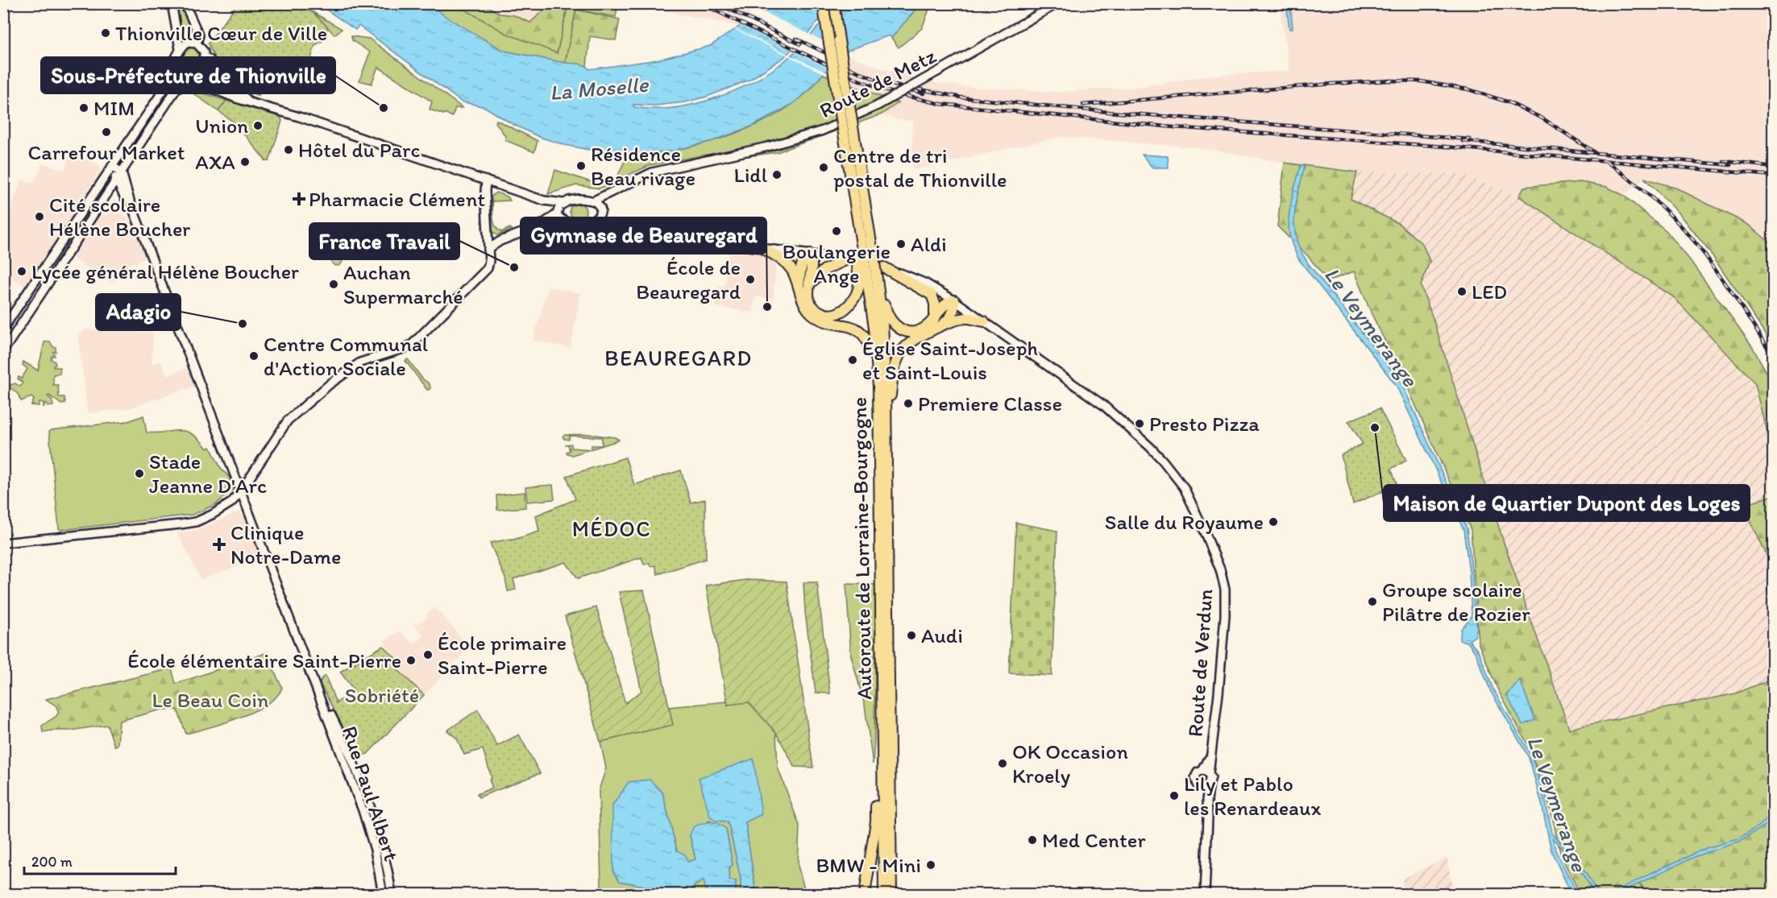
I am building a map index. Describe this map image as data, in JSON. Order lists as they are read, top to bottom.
{
  "streets": {
    "highway": ["Autoroute de Lorraine-Bourgogne"],
    "main road": ["Route de Metz", "Route de Verdun", "Rue Paul Albert"]
  },
  "crossings": [
    ["Route de Metz", "Route de Verdun"]
  ],
  "districts": ["BEAUREGARD", "MÉDOC"],
  "water": ["La Moselle", "Le Veymerange"],
  "parks": ["Sobriété", "Le Beau Coin"],
  "places": {
    "other": [
      "Thionville Cœur de Ville",
      "MIM",
      "Sous-Préfecture de Thionville",
      "Union",
      "Carrefour Market",
      "Hôtel du Parc",
      "AXA",
      "Résidence Beau rivage",
      "Centre de tri postal de Thionville",
      "Lidl",
      "Cité scolaire Hélène Boucher",
      "Boulangerie Ange",
      "Aldi",
      "France Travail",
      "Lycée général Hélène Boucher",
      "École de Beauregard",
      "Auchan Supermarché",
      "LED",
      "Gymnase de Beauregard",
      "Adagio",
      "Centre Communal d'Action Sociale",
      "Église Saint-Joseph et Saint-Louis",
      "Premiere Classe",
      "Presto Pizza",
      "Maison de Quartier Dupont des Loges",
      "Stade Jeanne D'Arc",
      "Salle du Royaume",
      "Groupe scolaire Pilâtre de Rozier",
      "Audi",
      "École primaire Saint-Pierre",
      "École élémentaire Saint-Pierre",
      "OK Occasion Kroely",
      "Lily et Pablo les Renardeaux",
      "Med Center",
      "BMW - Mini"
    ],
    "health": ["Pharmacie Clément", "Clinique Notre-Dame"]
  },
  "scale_bar": "200 m"
}
